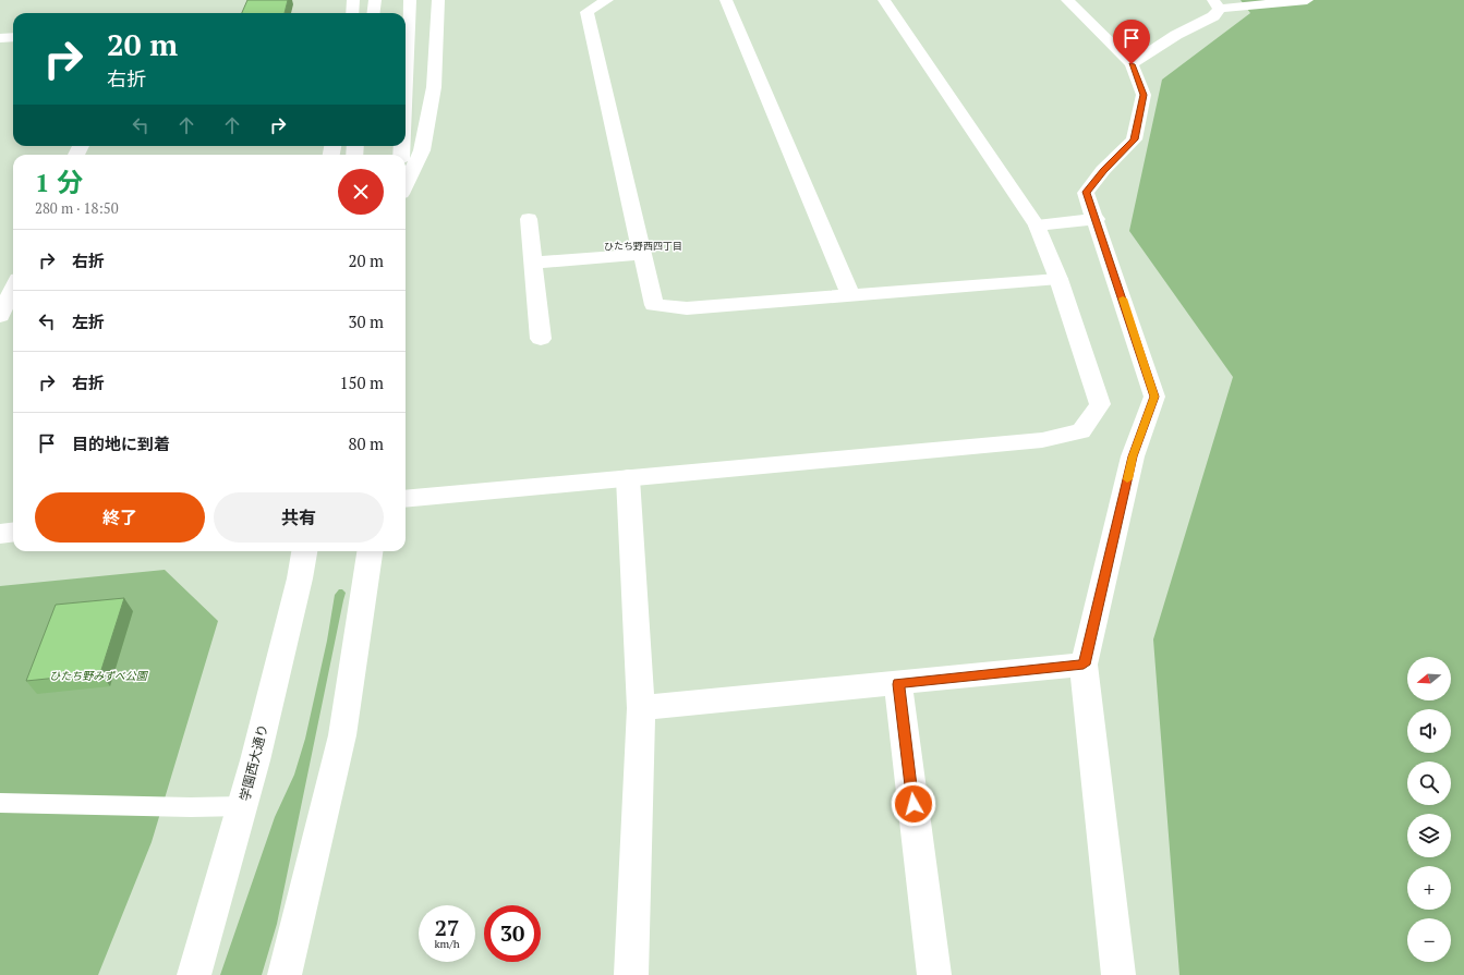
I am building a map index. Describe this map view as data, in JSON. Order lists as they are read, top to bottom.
{
  "streets": {
    "street": ["学園西大通り"]
  },
  "districts": ["ひたち野西四丁目"],
  "parks": ["ひたち野みずべ公園"],
  "north": "left",
  "page": {
    "turn": ["20 m", "右折"],
    "heading": ["1 分", "280 m · 18:50"],
    "list": [
      {
        "name": "右折",
        "value": "20 m"
      },
      {
        "name": "左折",
        "value": "30 m"
      },
      {
        "name": "右折",
        "value": "150 m"
      },
      {
        "name": "目的地に到着",
        "value": "80 m"
      }
    ],
    "buttons": ["終了", "共有"],
    "map_buttons": ["+", "−"],
    "speed": "27 km/h",
    "limit": "30"
  }
}
